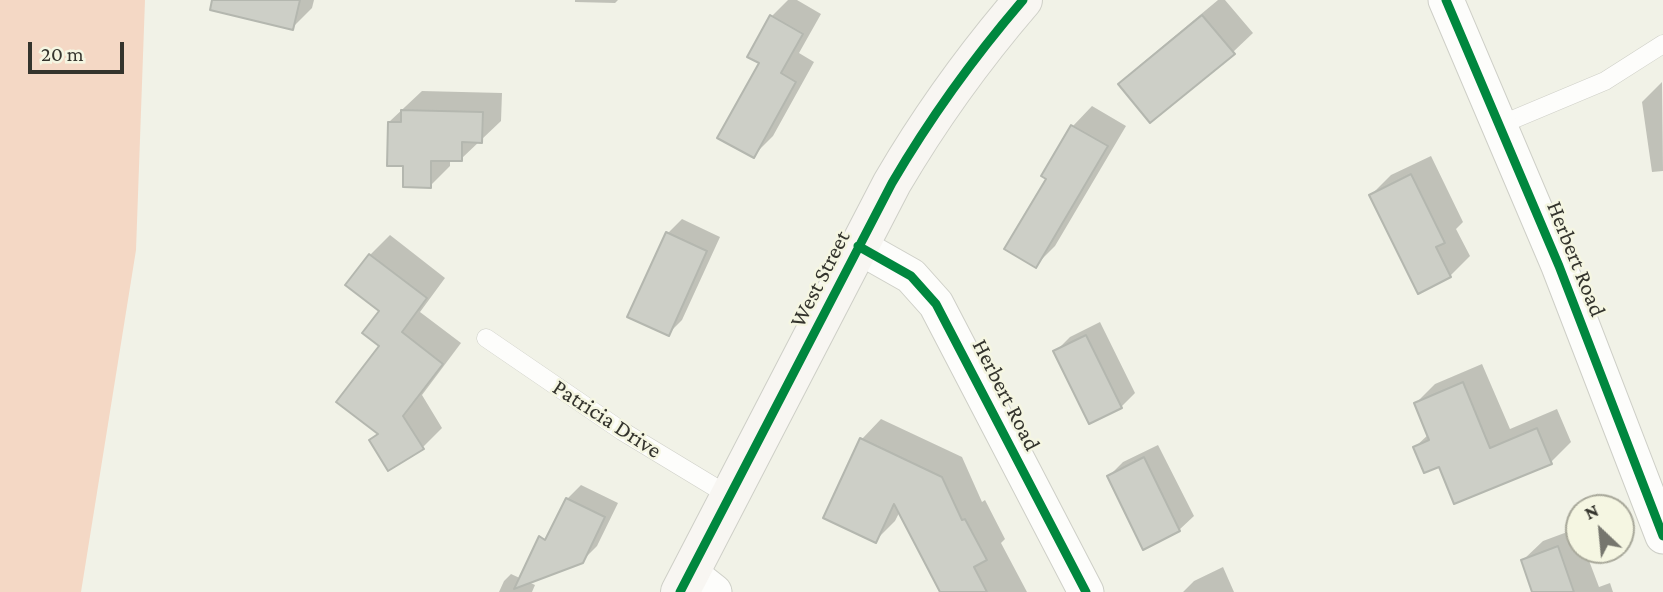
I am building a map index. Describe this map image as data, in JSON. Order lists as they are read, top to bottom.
{
  "streets": {
    "street": ["Herbert Road", "West Street"],
    "lane": ["Patricia Drive"]
  },
  "crossings": [
    ["Herbert Road", "West Street"],
    ["West Street", "Patricia Drive"]
  ],
  "scale_bar": "20 m",
  "north": "top left"
}
